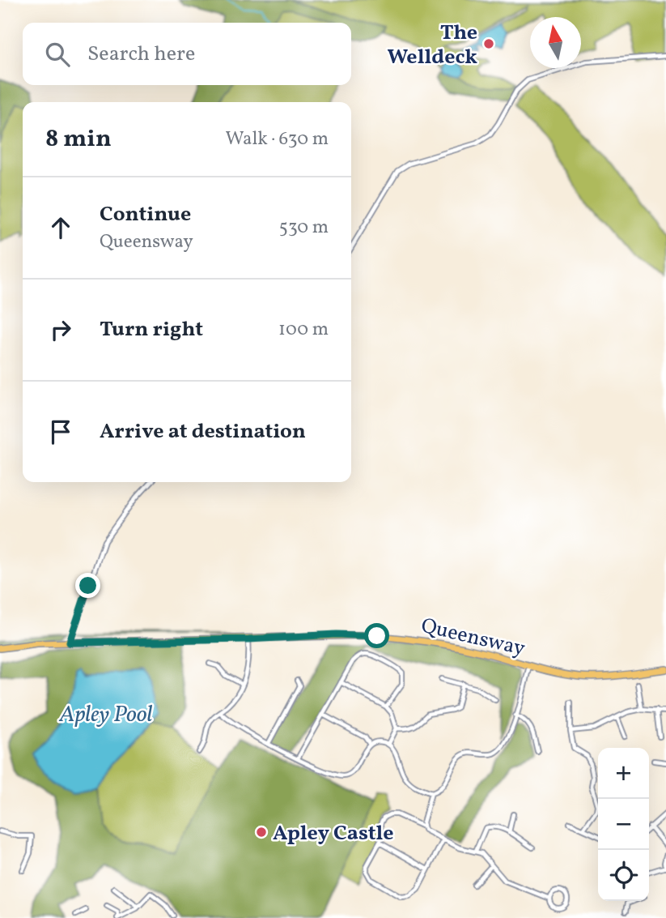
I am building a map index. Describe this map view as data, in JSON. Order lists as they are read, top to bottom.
{
  "streets": {
    "main road": ["Queensway"]
  },
  "water": ["Apley Pool"],
  "places": ["The Welldeck", "Apley Castle"],
  "north": "top",
  "page": {
    "search": "Search here",
    "heading": ["8 min", "Walk · 630 m"],
    "list": [
      ["Continue", "Queensway", "530 m"],
      ["Turn right", "100 m"],
      "Arrive at destination"
    ],
    "map_buttons": ["+", "−"]
  }
}
